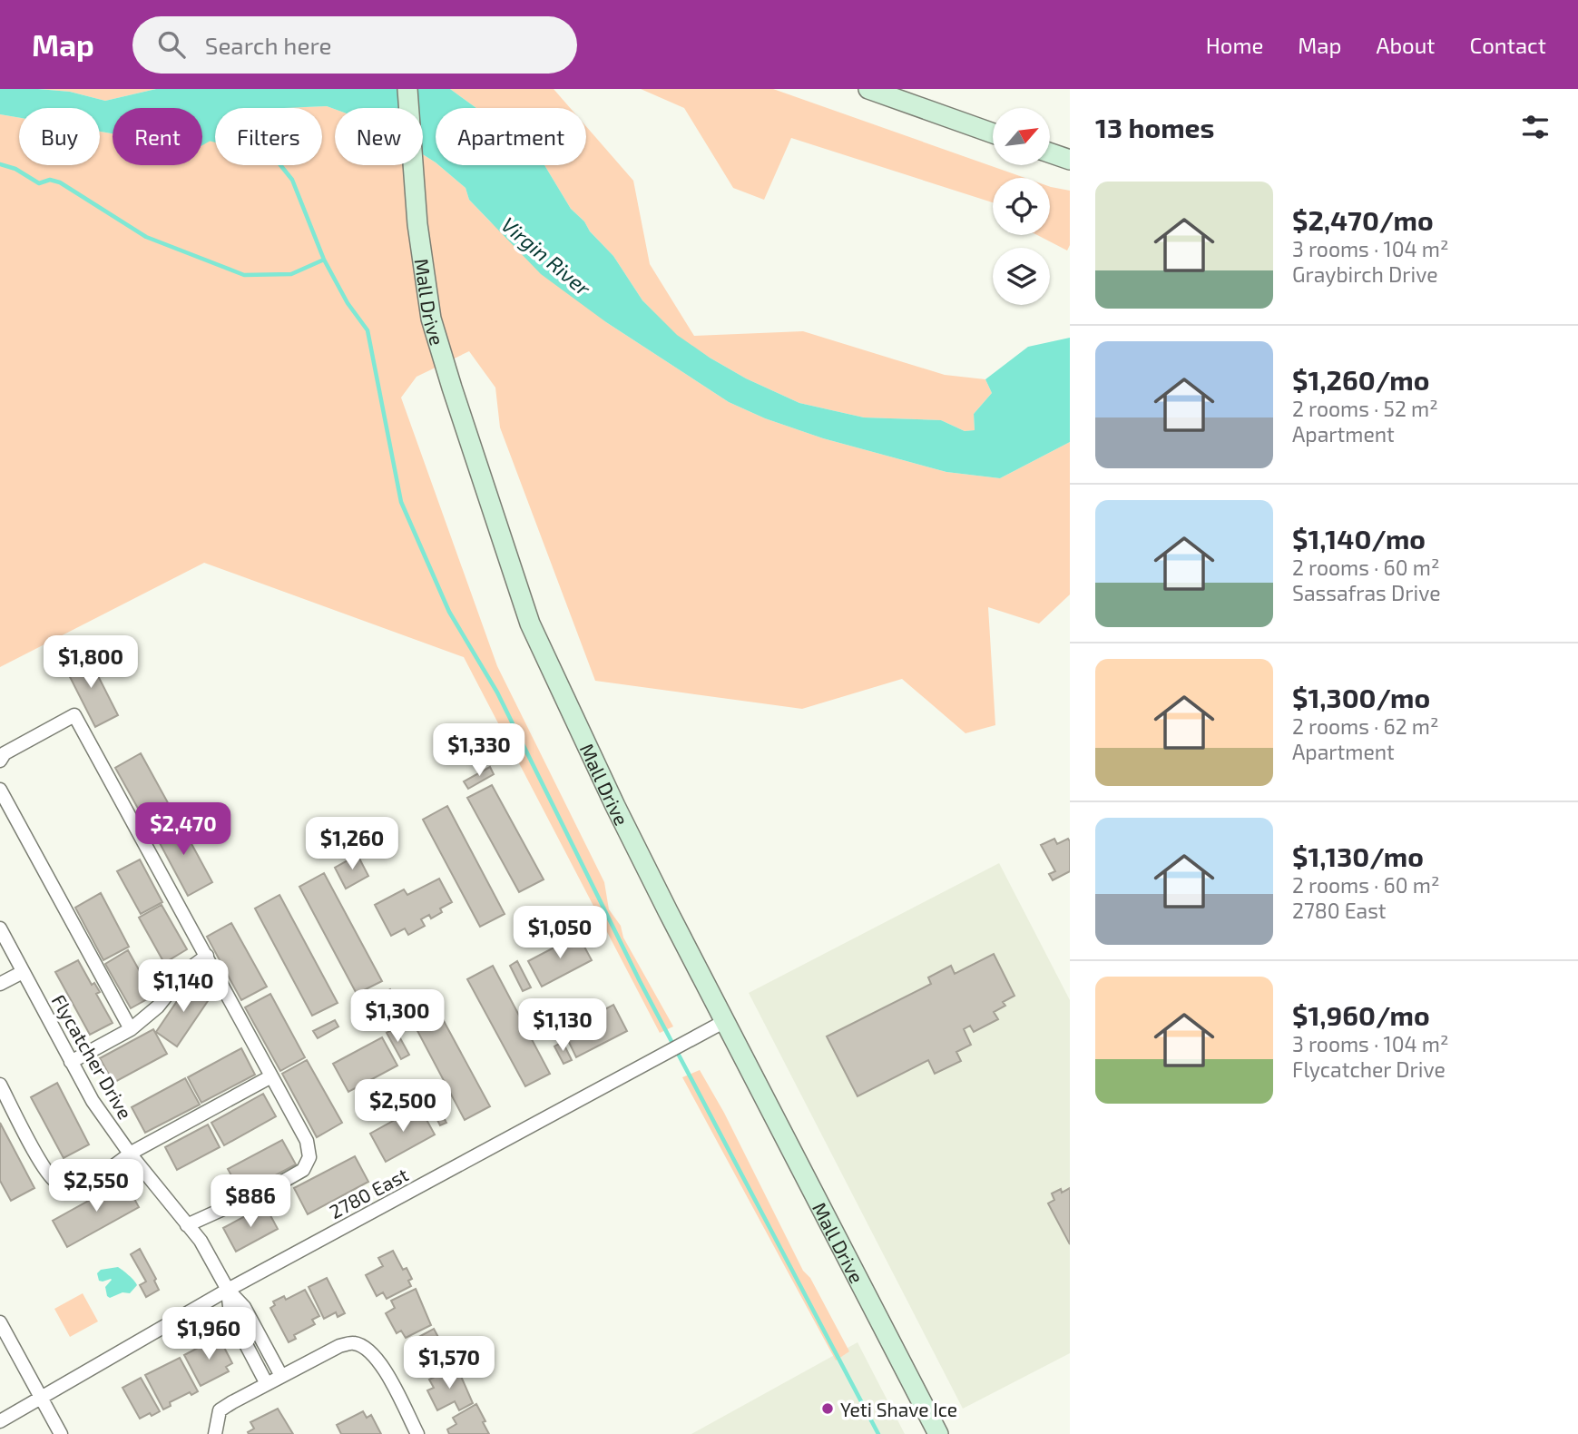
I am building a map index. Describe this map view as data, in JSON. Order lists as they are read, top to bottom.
{
  "streets": {
    "main road": ["Mall Drive"],
    "street": ["Flycatcher Drive", "2780 East"]
  },
  "crossings": [
    ["Mall Drive", "2780 East"],
    ["Flycatcher Drive", "2780 East"]
  ],
  "water": ["Virgin River"],
  "places": ["Yeti Shave Ice"],
  "north": "top right",
  "page": {
    "header": "Map",
    "search": "Search here",
    "nav": [
      "Home",
      "Map",
      "About",
      "Contact"
    ],
    "heading": "13 homes",
    "chip": [
      "Buy",
      "Rent",
      "Filters",
      "New",
      "Apartment"
    ],
    "list": [
      {
        "name": "$2,470/mo",
        "note": "3 rooms · 104 m² · Graybirch Drive"
      },
      {
        "name": "$1,260/mo",
        "note": "2 rooms · 52 m² · Apartment"
      },
      {
        "name": "$1,140/mo",
        "note": "2 rooms · 60 m² · Sassafras Drive"
      },
      {
        "name": "$1,300/mo",
        "note": "2 rooms · 62 m² · Apartment"
      },
      {
        "name": "$1,130/mo",
        "note": "2 rooms · 60 m² · 2780 East"
      },
      {
        "name": "$1,960/mo",
        "note": "3 rooms · 104 m² · Flycatcher Drive"
      }
    ],
    "price": [
      "$1,800",
      "$1,330",
      "$2,470",
      "$1,260",
      "$1,050",
      "$1,140",
      "$1,300",
      "$1,130",
      "$2,500",
      "$2,550",
      "$886",
      "$1,960",
      "$1,570"
    ]
  }
}
